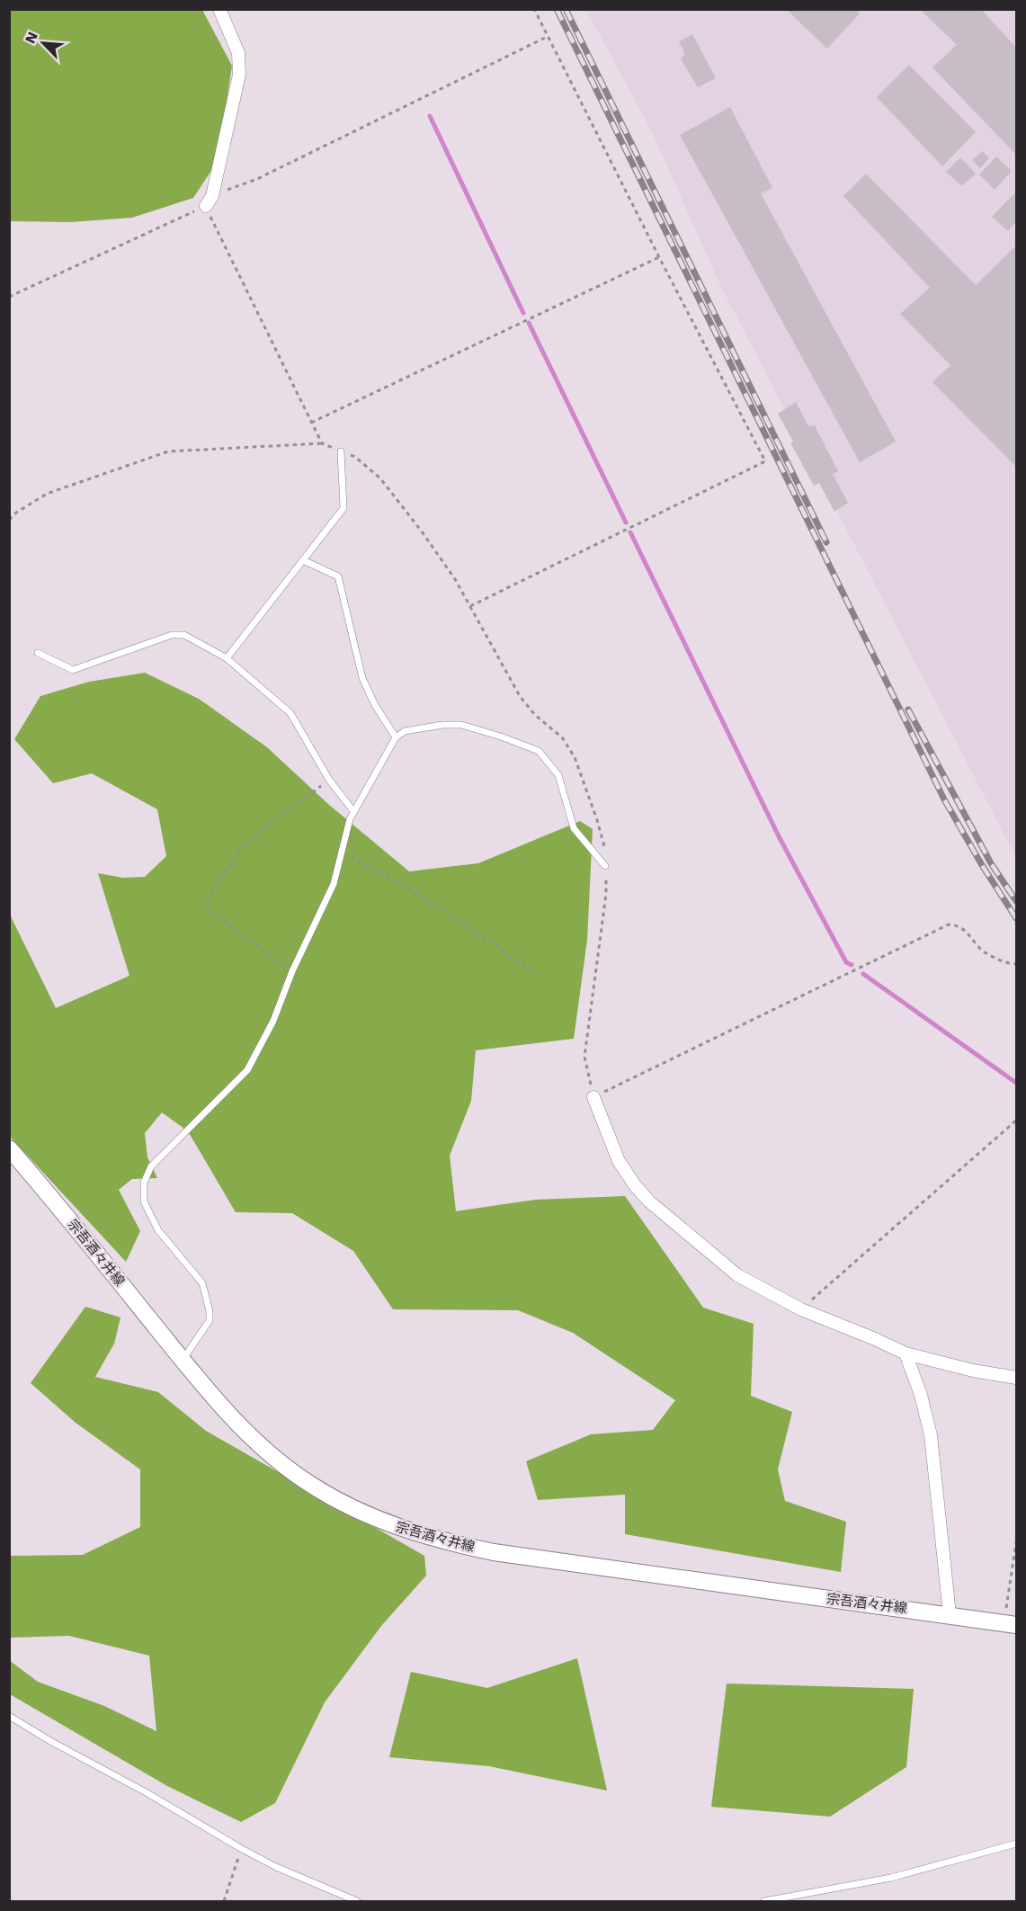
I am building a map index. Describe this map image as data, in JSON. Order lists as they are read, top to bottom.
{
  "streets": {
    "main road": ["宗吾酒々井線"]
  },
  "north": "top left"
}
